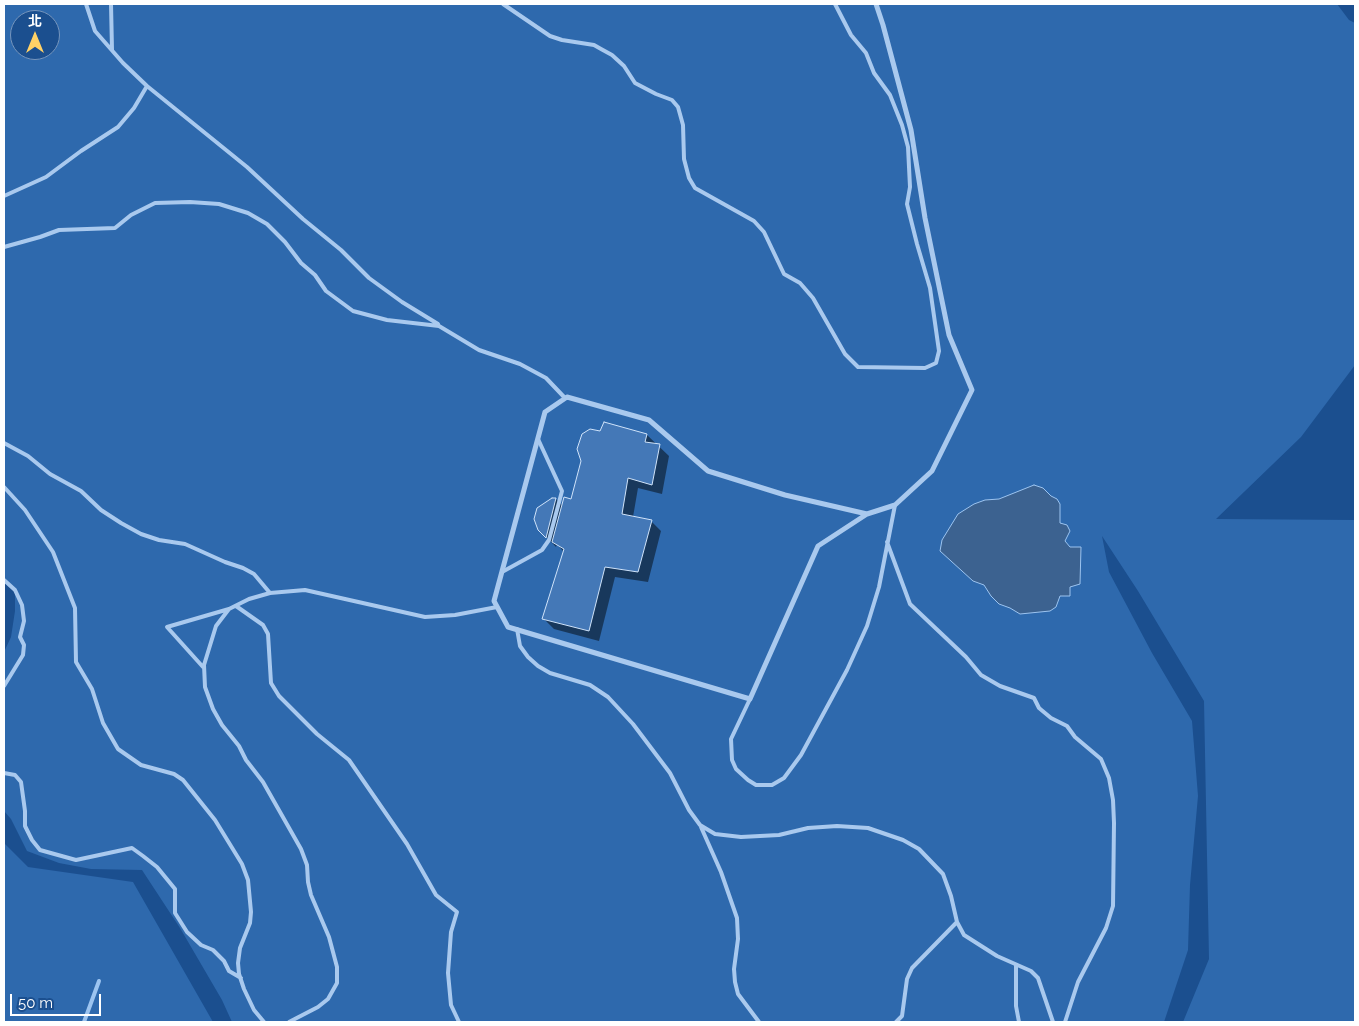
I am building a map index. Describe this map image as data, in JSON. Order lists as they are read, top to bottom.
{
  "scale_bar": "50 m",
  "north": "top"
}
